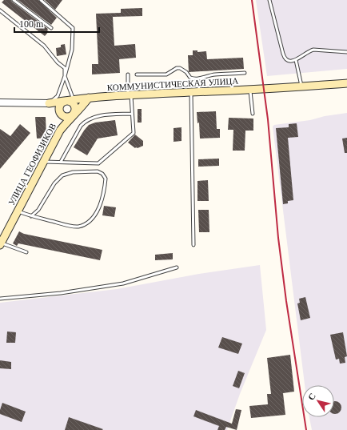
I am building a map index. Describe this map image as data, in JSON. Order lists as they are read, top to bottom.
{
  "streets": {
    "main road": ["КОММУНИСТИЧЕСКАЯ УЛИЦА", "УЛИЦА ГЕОФИЗИКОВ"]
  },
  "crossings": [
    ["КОММУНИСТИЧЕСКАЯ УЛИЦА", "УЛИЦА ГЕОФИЗИКОВ"]
  ],
  "scale_bar": "100 m",
  "north": "top left"
}
